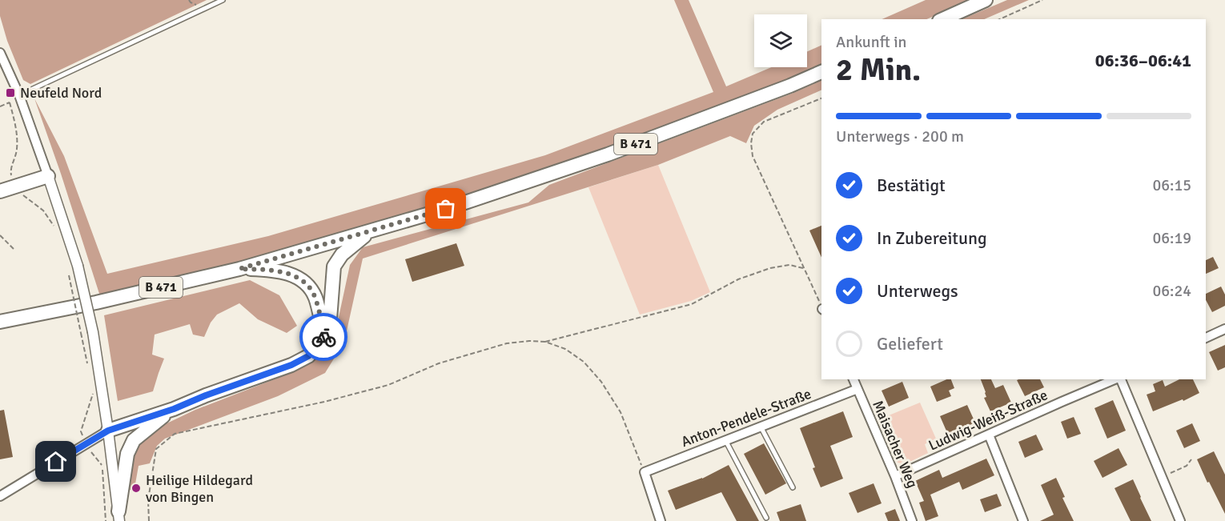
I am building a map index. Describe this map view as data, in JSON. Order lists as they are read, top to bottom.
{
  "streets": {
    "highway": ["B 471"],
    "street": ["Anton-Pendele-Straße", "Ludwig-Weiß-Straße", "Maisacher Weg"]
  },
  "crossings": [
    ["Anton-Pendele-Straße", "Maisacher Weg"],
    ["Ludwig-Weiß-Straße", "Maisacher Weg"]
  ],
  "places": {
    "transit": ["Neufeld Nord"],
    "other": ["Heilige Hildegard von Bingen"]
  },
  "page": {
    "heading": ["2 Min.", "Ankunft in", "06:36–06:41"],
    "bar": "Unterwegs · 200 m",
    "list": [
      ["Bestätigt", "06:15"],
      ["In Zubereitung", "06:19"],
      ["Unterwegs", "06:24"],
      "Geliefert"
    ]
  }
}
